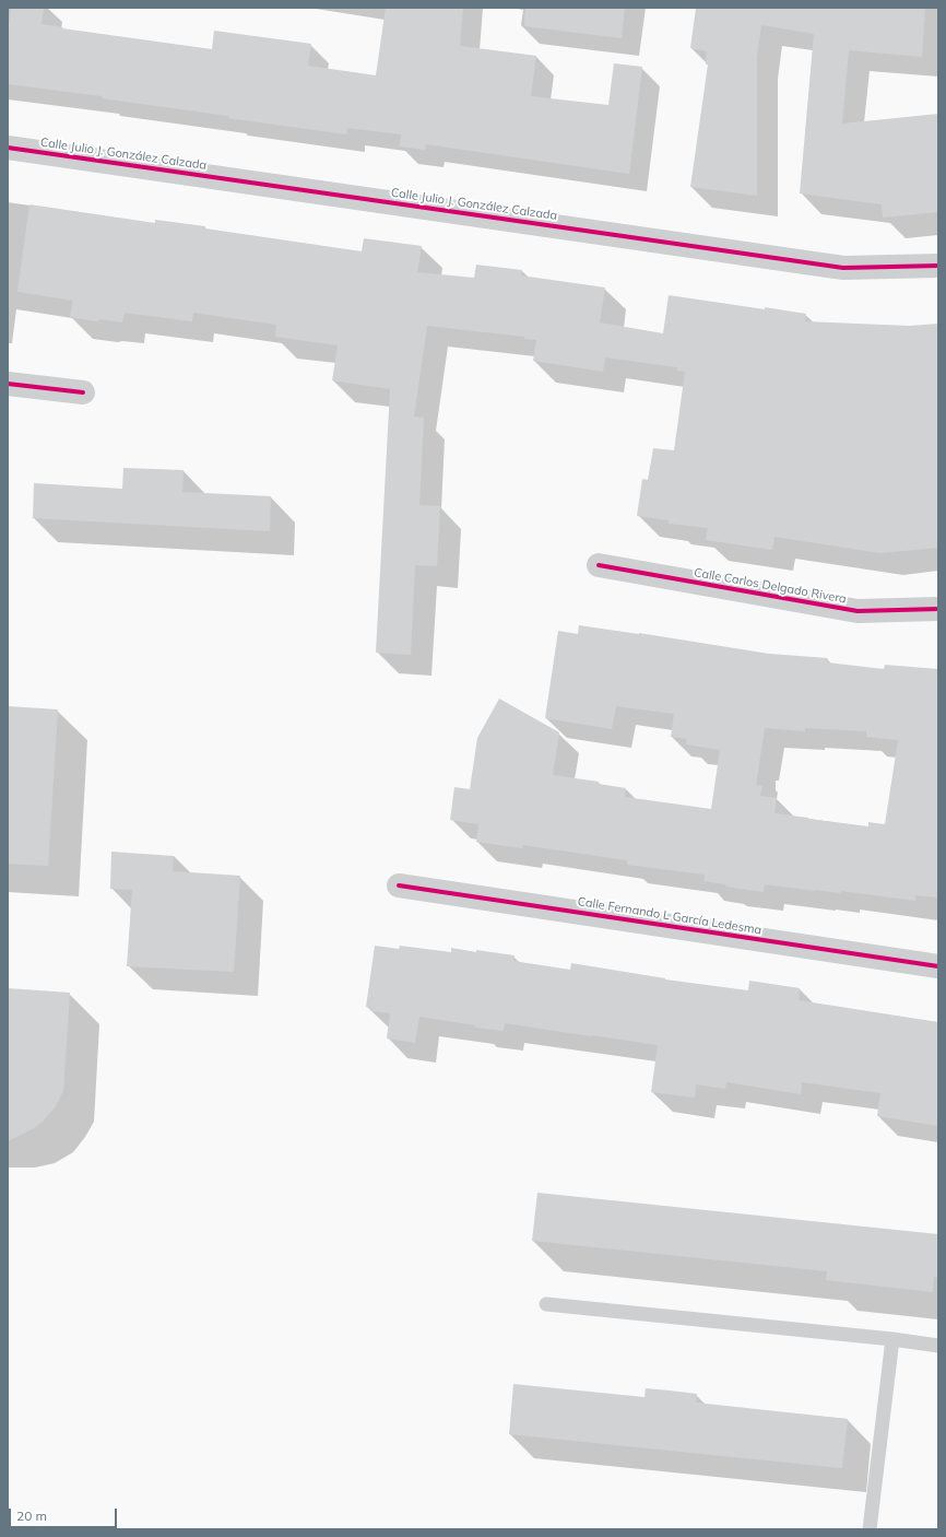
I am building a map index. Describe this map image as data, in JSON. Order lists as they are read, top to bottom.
{
  "streets": {
    "street": ["Calle Julio J. González Calzada", "Calle Carlos Delgado Rivera", "Calle Fernando L García Ledesma"]
  },
  "scale_bar": "20 m"
}
